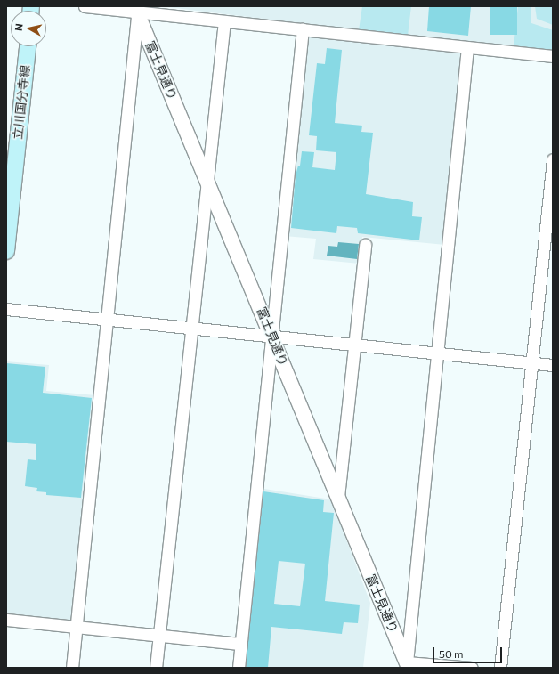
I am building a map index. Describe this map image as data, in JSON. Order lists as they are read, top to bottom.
{
  "streets": {
    "main road": ["立川国分寺線"],
    "street": ["富士見通り"]
  },
  "scale_bar": "50 m",
  "north": "left"
}
